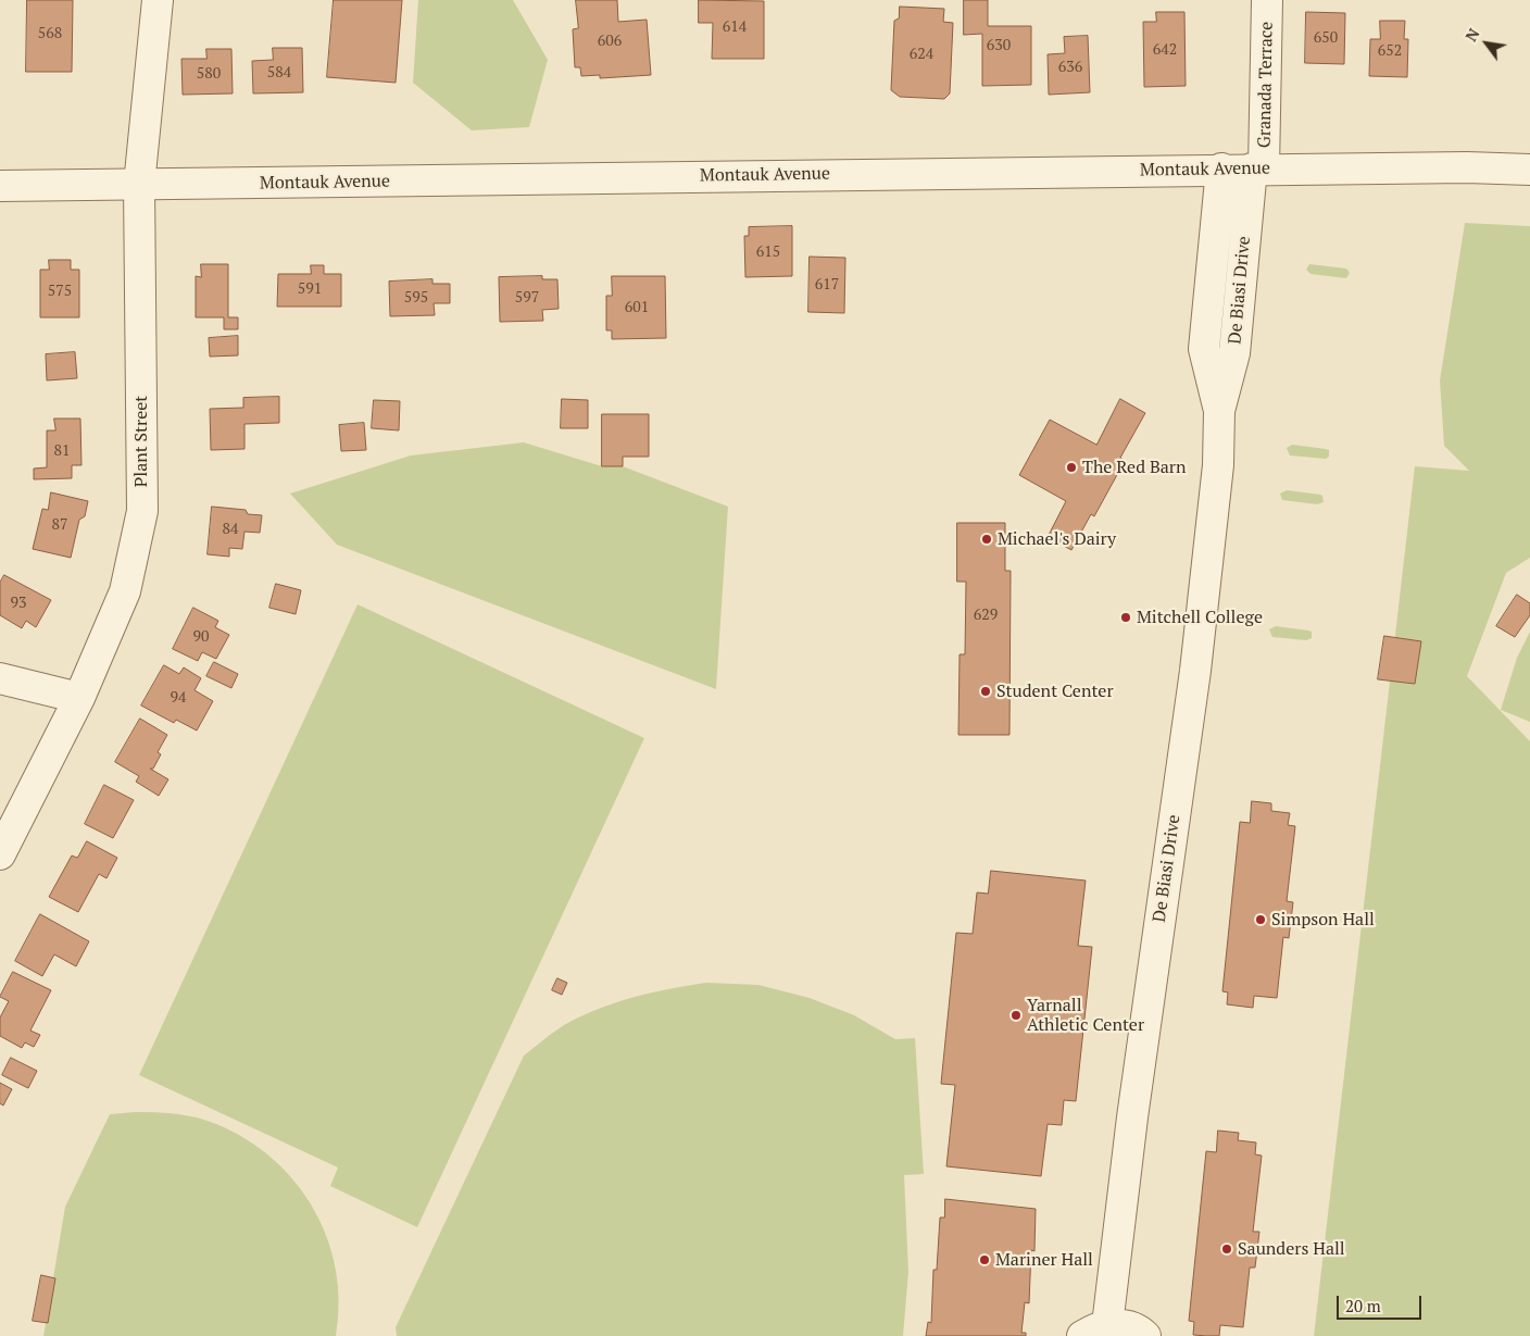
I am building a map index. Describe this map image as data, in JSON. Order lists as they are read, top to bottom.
{
  "streets": {
    "street": [
      "Granada Terrace",
      "Montauk Avenue",
      "De Biasi Drive",
      "Plant Street"
    ]
  },
  "crossings": [
    ["Granada Terrace", "Montauk Avenue"],
    ["Granada Terrace", "De Biasi Drive"],
    ["Montauk Avenue", "De Biasi Drive"],
    ["Montauk Avenue", "Plant Street"]
  ],
  "places": [
    "The Red Barn",
    "Michael's Dairy",
    "Mitchell College",
    "Student Center",
    "Simpson Hall",
    "Yarnall Athletic Center",
    "Saunders Hall",
    "Mariner Hall"
  ],
  "house_numbers": [
    "614",
    "568",
    "650",
    "606",
    "630",
    "642",
    "652",
    "624",
    "636",
    "584",
    "580",
    "615",
    "617",
    "591",
    "575",
    "595",
    "597",
    "601",
    "81",
    "87",
    "84",
    "93",
    "629",
    "90",
    "94"
  ],
  "scale_bar": "20 m",
  "north": "top left"
}
